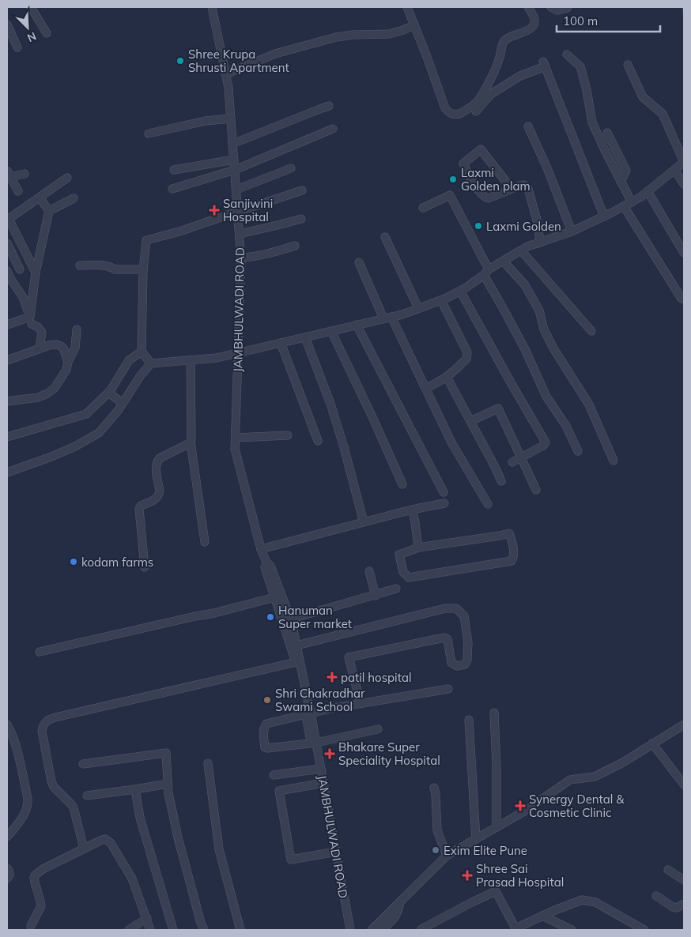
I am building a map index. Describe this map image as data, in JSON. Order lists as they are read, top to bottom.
{
  "streets": {
    "street": ["JAMBHULWADI ROAD"]
  },
  "places": {
    "other": [
      "Shree Krupa Shrusti Apartment",
      "Laxmi Golden plam",
      "Laxmi Golden",
      "kodam farms",
      "Hanuman Super market",
      "Shri Chakradhar Swami School",
      "Exim Elite Pune"
    ],
    "health": [
      "Sanjiwini Hospital",
      "patil hospital",
      "Bhakare Super Speciality Hospital",
      "Synergy Dental & Cosmetic Clinic",
      "Shree Sai Prasad Hospital"
    ]
  },
  "scale_bar": "100 m",
  "north": "bottom right"
}
